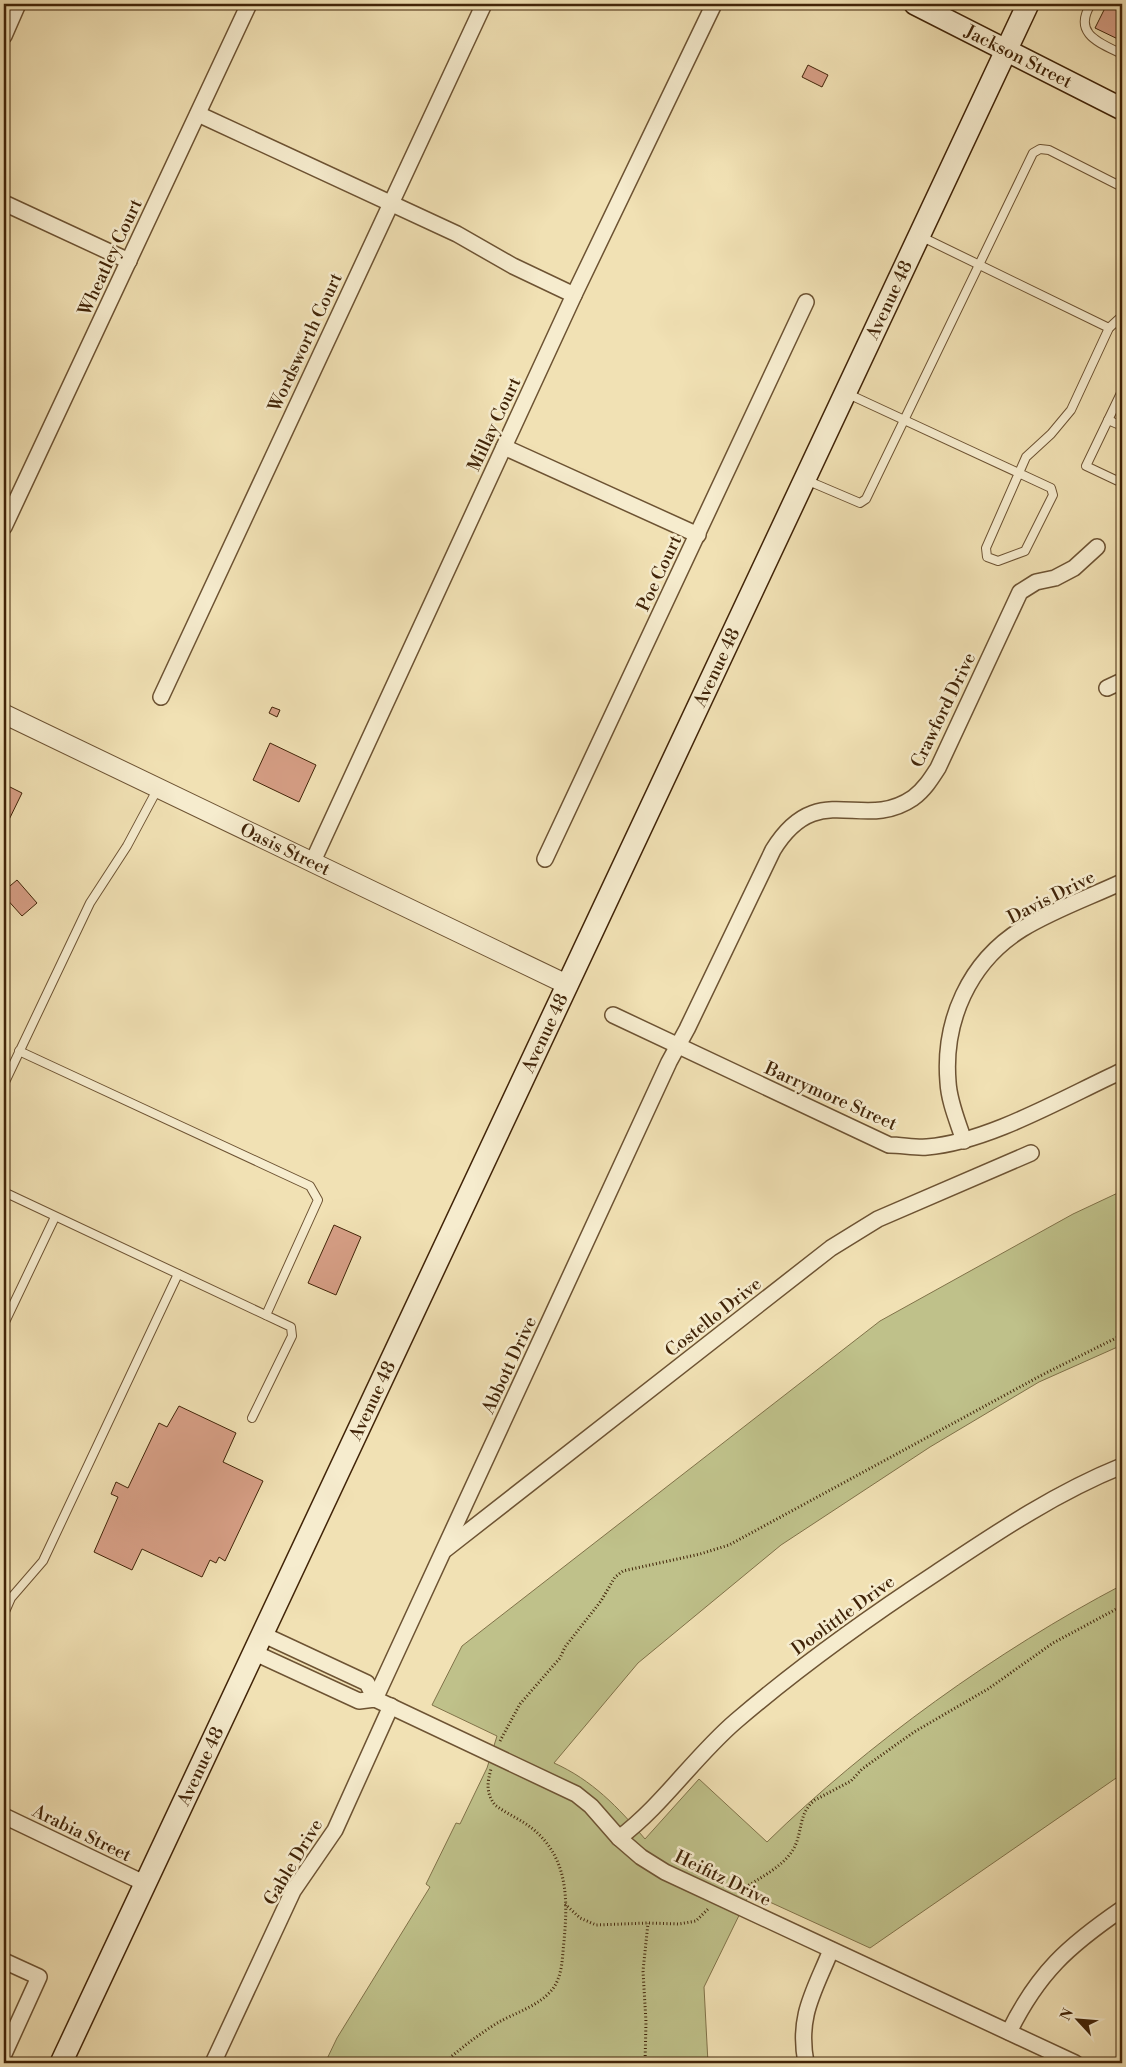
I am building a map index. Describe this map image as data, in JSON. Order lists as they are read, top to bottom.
{
  "streets": {
    "main road": ["Jackson Street", "Avenue 48"],
    "street": [
      "Wheatley Court",
      "Wordsworth Court",
      "Millay Court",
      "Poe Court",
      "Crawford Drive",
      "Oasis Street",
      "Davis Drive",
      "Barrymore Street",
      "Costello Drive",
      "Abbott Drive",
      "Doolittle Drive",
      "Arabia Street",
      "Gable Drive",
      "Heifitz Drive"
    ]
  },
  "crossings": [
    ["Jackson Street", "Avenue 48"],
    ["Avenue 48", "Oasis Street"],
    ["Avenue 48", "Arabia Street"],
    ["Millay Court", "Oasis Street"],
    ["Crawford Drive", "Barrymore Street"],
    ["Crawford Drive", "Abbott Drive"],
    ["Davis Drive", "Barrymore Street"],
    ["Barrymore Street", "Abbott Drive"],
    ["Costello Drive", "Abbott Drive"],
    ["Abbott Drive", "Heifitz Drive"],
    ["Doolittle Drive", "Heifitz Drive"],
    ["Gable Drive", "Heifitz Drive"]
  ],
  "north": "top left"
}
